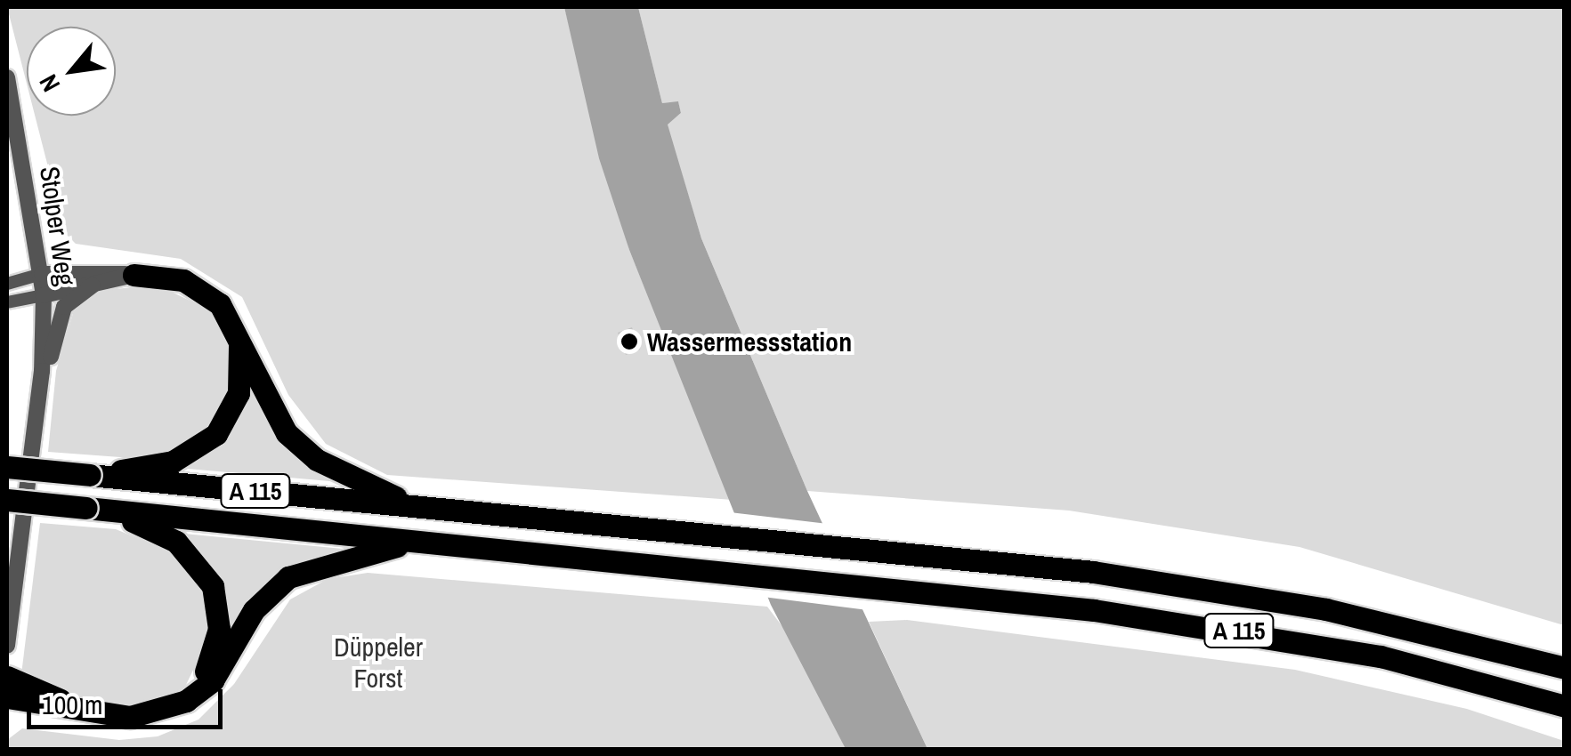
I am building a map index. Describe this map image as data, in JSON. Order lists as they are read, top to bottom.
{
  "streets": {
    "highway": ["A 115"],
    "street": ["Stolper Weg"]
  },
  "parks": ["Düppeler Forst"],
  "places": ["Wassermessstation"],
  "scale_bar": "100 m",
  "north": "bottom left"
}
